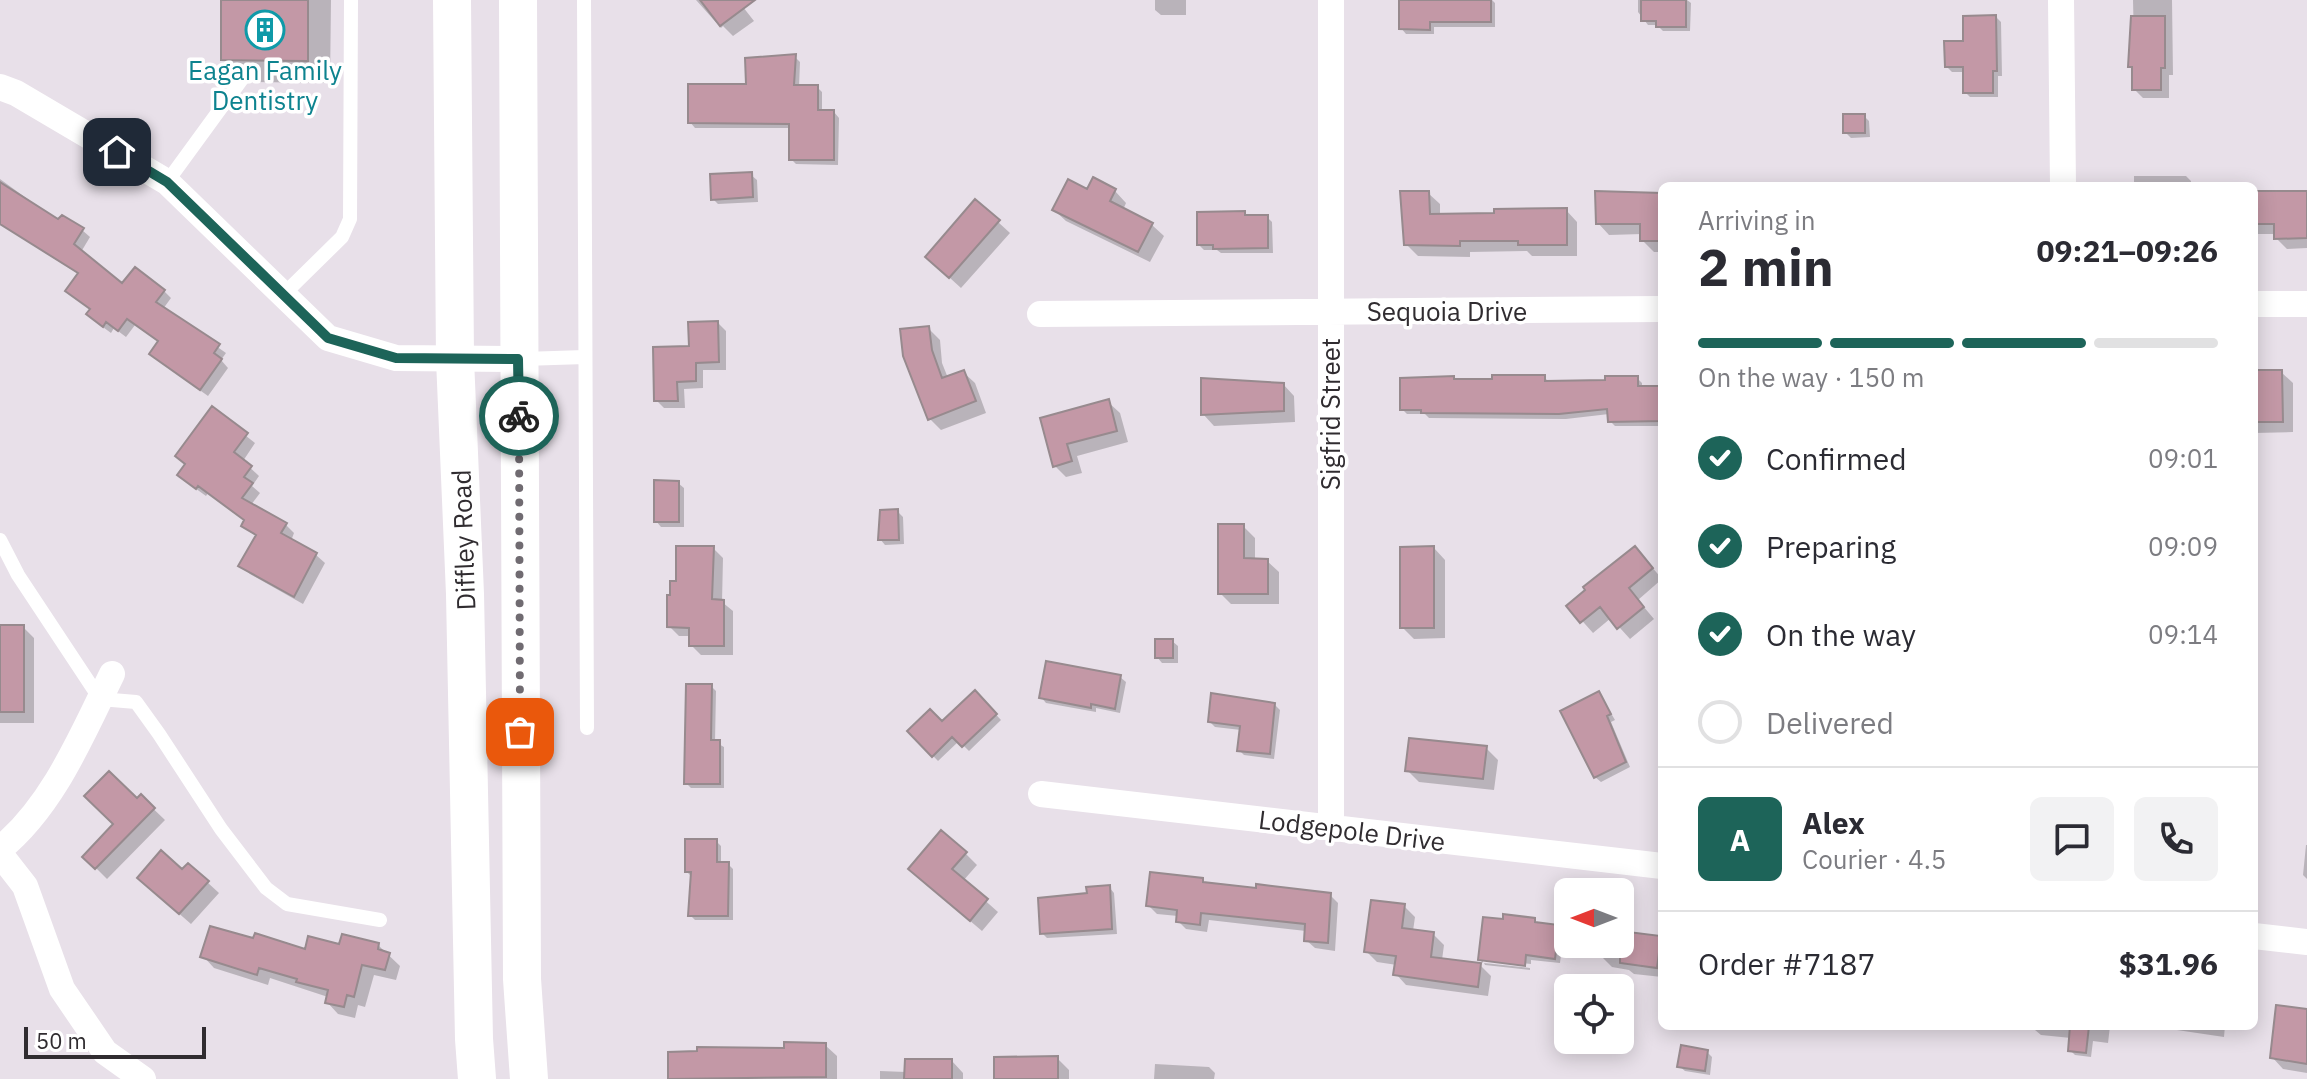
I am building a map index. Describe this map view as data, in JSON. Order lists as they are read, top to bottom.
{
  "streets": {
    "main road": ["Diffley Road"],
    "street": ["Sequoia Drive", "Sigfrid Street", "Lodgepole Drive"]
  },
  "crossings": [
    ["Sequoia Drive", "Sigfrid Street"],
    ["Sigfrid Street", "Lodgepole Drive"]
  ],
  "places": {
    "building": ["Eagan Family Dentistry"]
  },
  "scale_bar": "50 m",
  "north": "left",
  "page": {
    "heading": ["2 min", "Arriving in", "09:21–09:26"],
    "panel": [
      "Alex",
      "Courier · 4.5",
      "Order #7187",
      "$31.96"
    ],
    "bar": "On the way · 150 m",
    "list": [
      ["Confirmed", "09:01"],
      ["Preparing", "09:09"],
      ["On the way", "09:14"],
      "Delivered"
    ],
    "round": "A",
    "scale": "50 m"
  }
}
